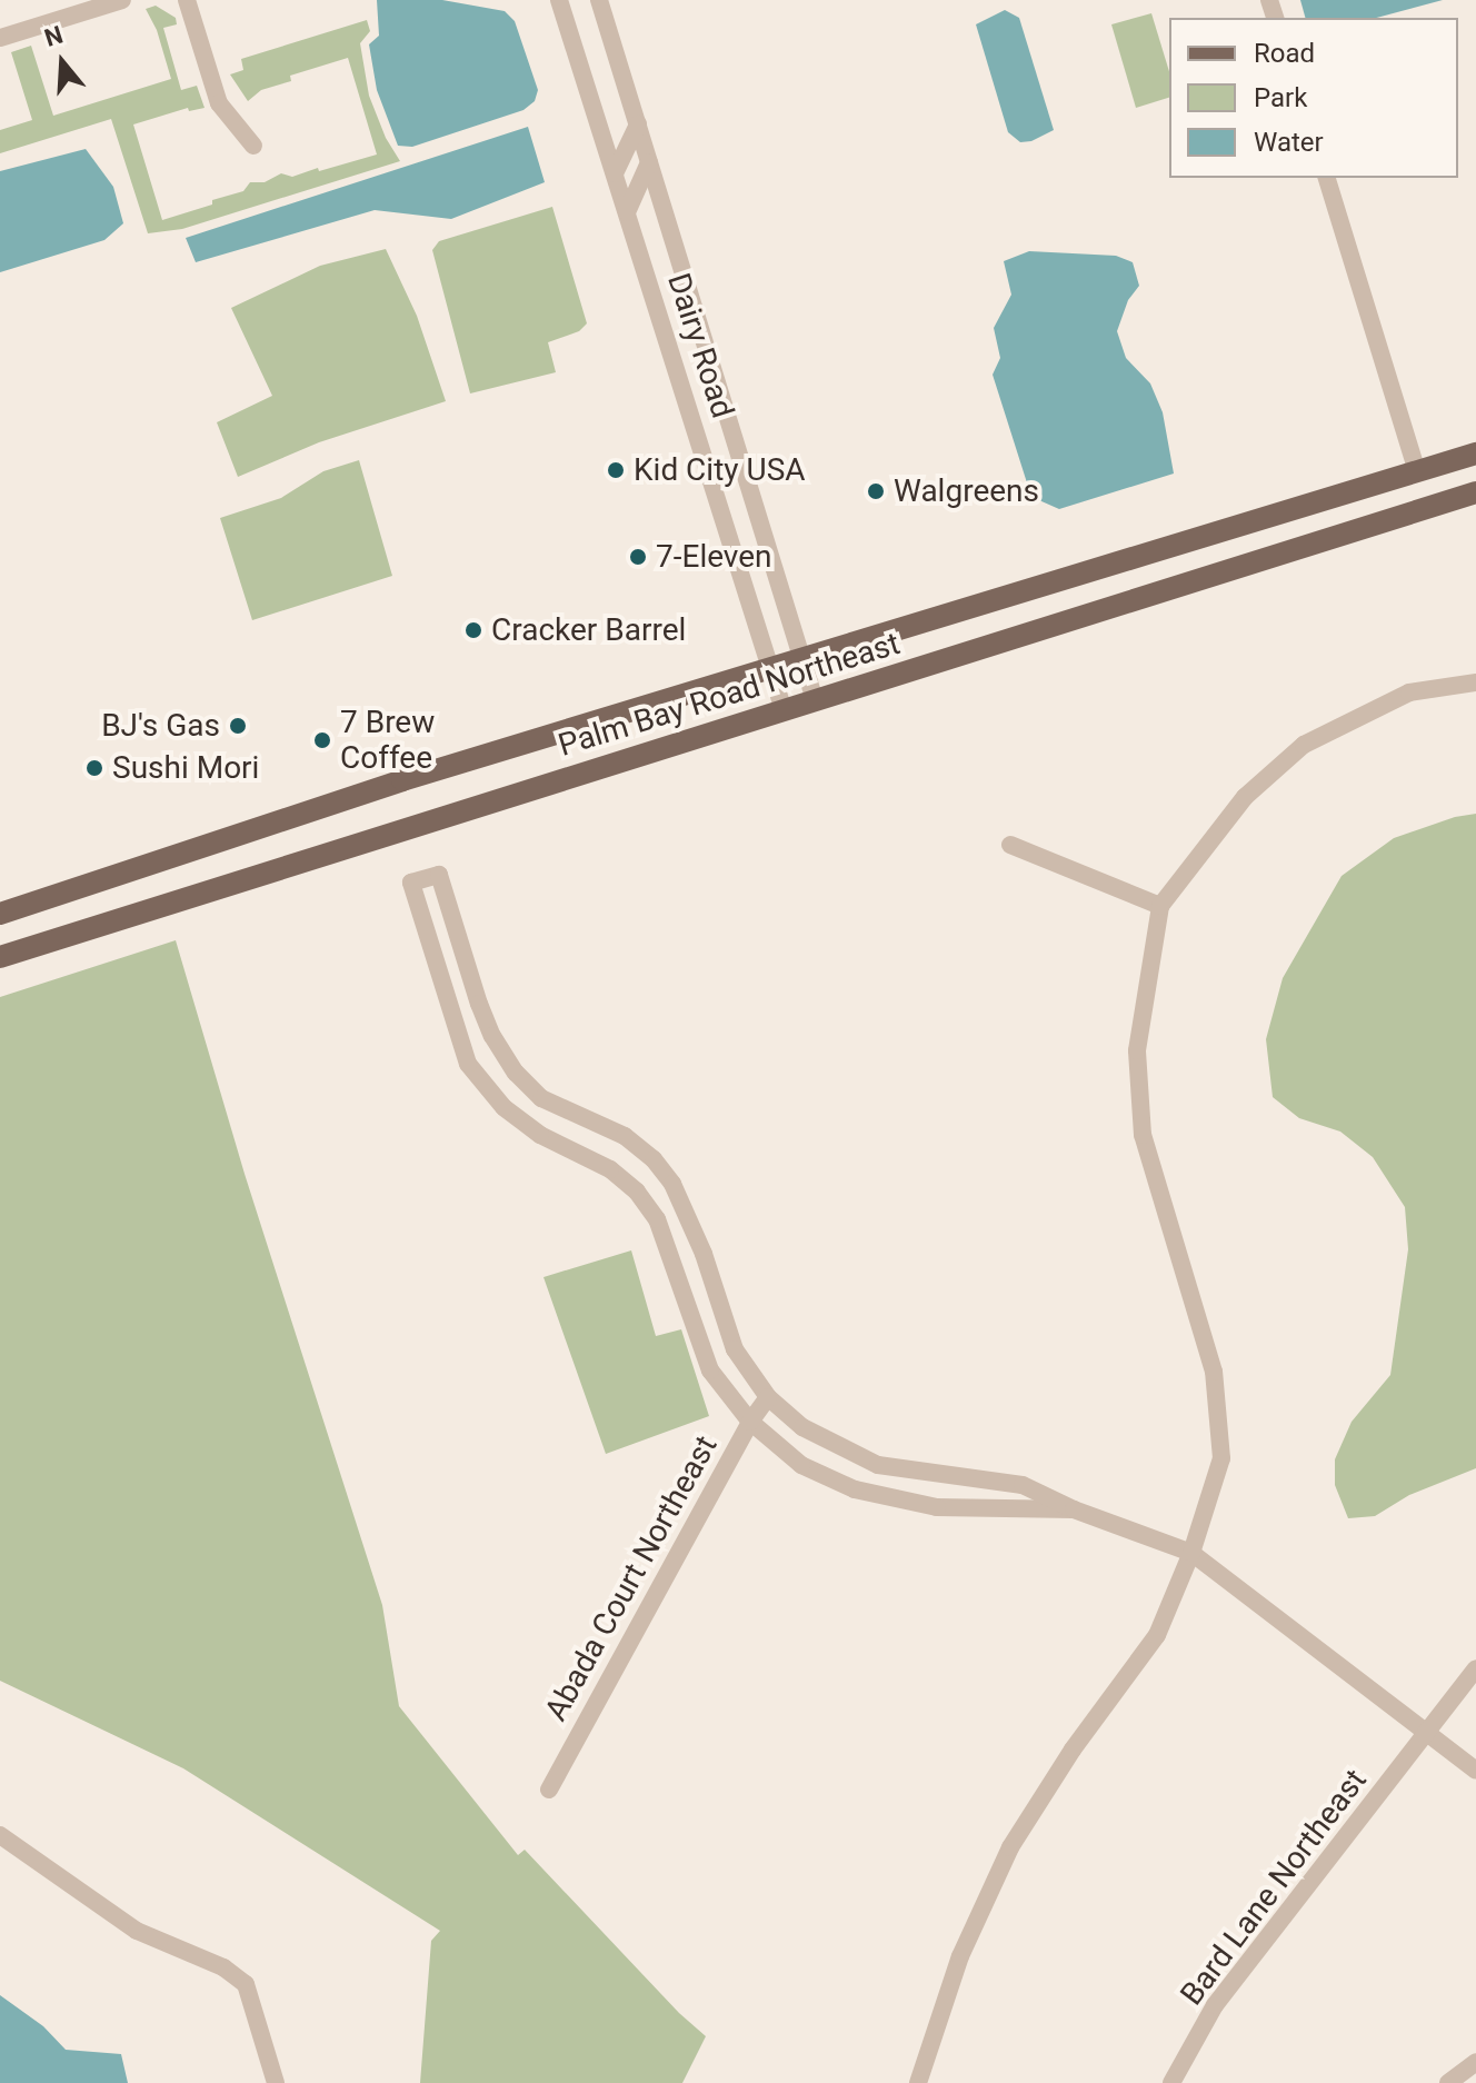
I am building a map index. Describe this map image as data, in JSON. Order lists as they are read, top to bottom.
{
  "streets": {
    "main road": ["Palm Bay Road Northeast"],
    "street": ["Dairy Road", "Abada Court Northeast", "Bard Lane Northeast"]
  },
  "crossings": [
    ["Dairy Road", "Palm Bay Road Northeast"]
  ],
  "places": [
    "Kid City USA",
    "Walgreens",
    "7-Eleven",
    "Cracker Barrel",
    "BJ's Gas",
    "7 Brew Coffee",
    "Sushi Mori"
  ],
  "legend": ["Road", "Park", "Water"],
  "north": "top"
}
